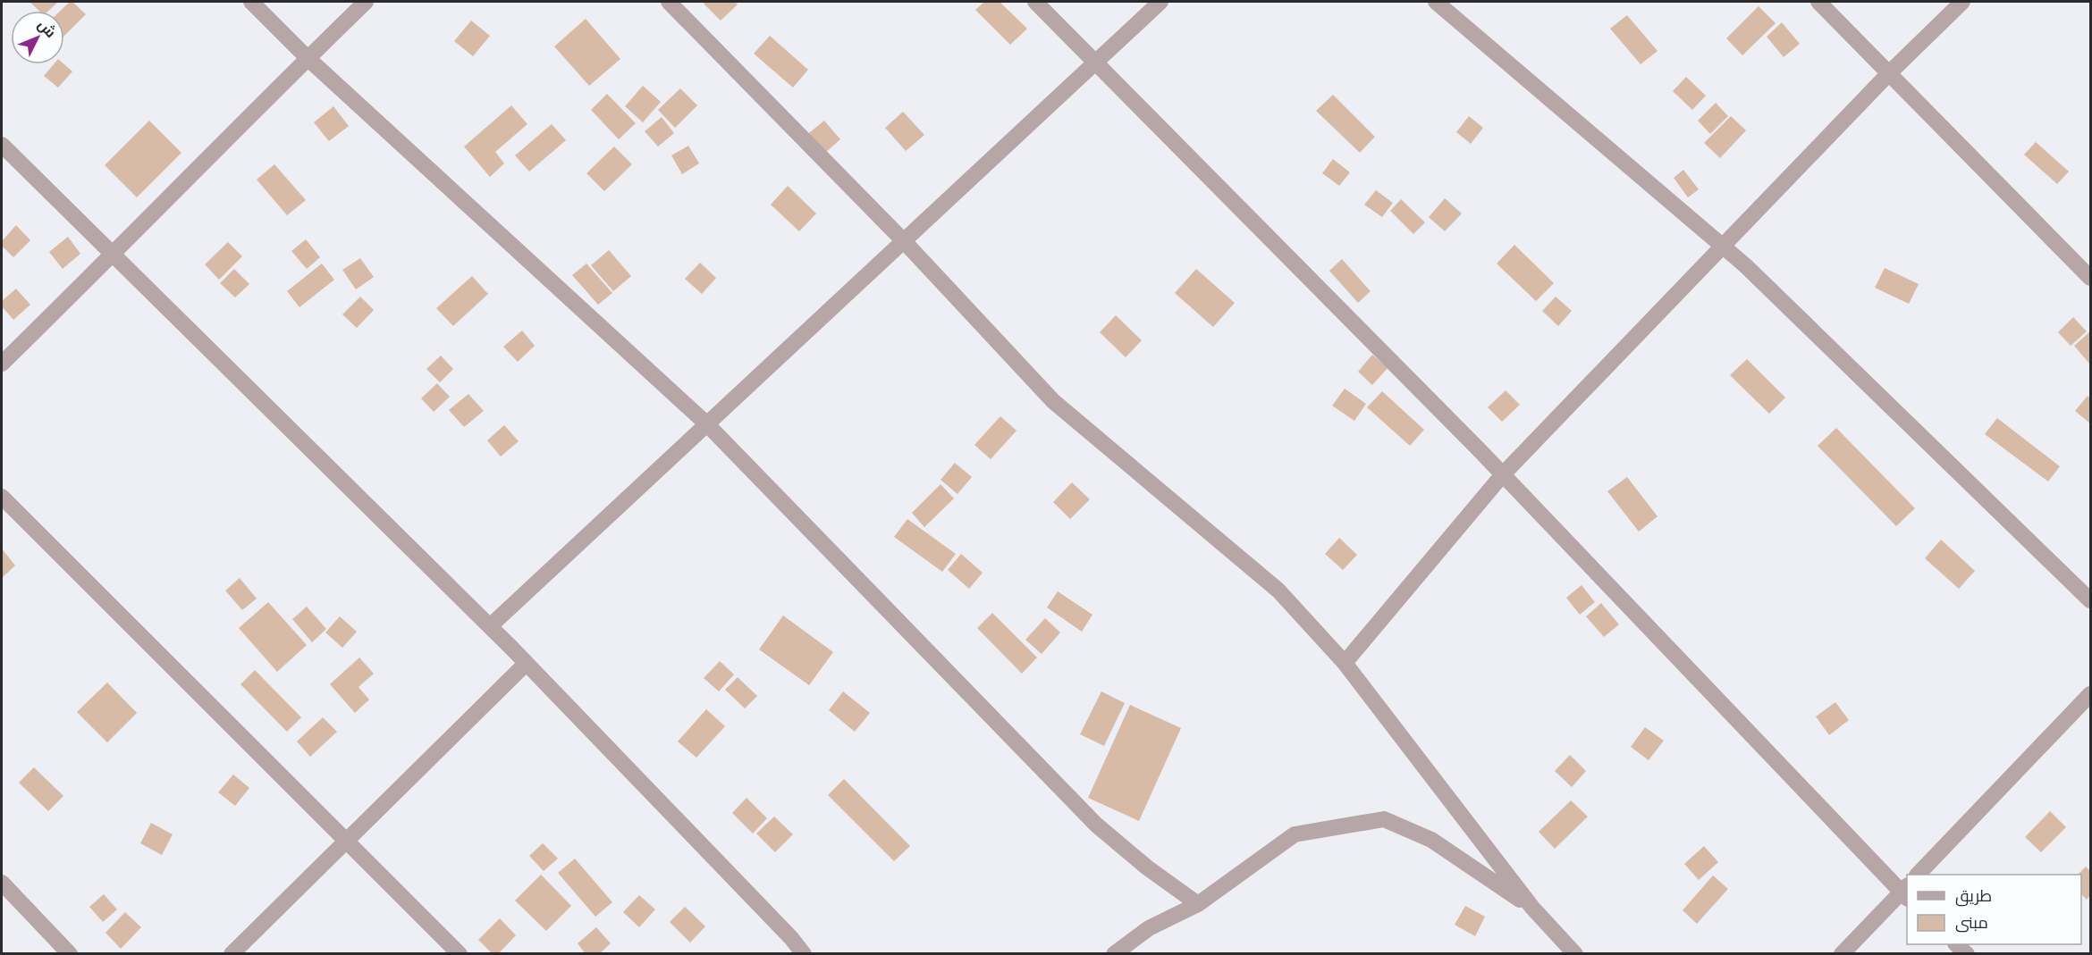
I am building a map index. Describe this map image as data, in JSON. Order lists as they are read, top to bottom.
{
  "legend": ["طريق", "مبنى"],
  "north": "top right"
}
